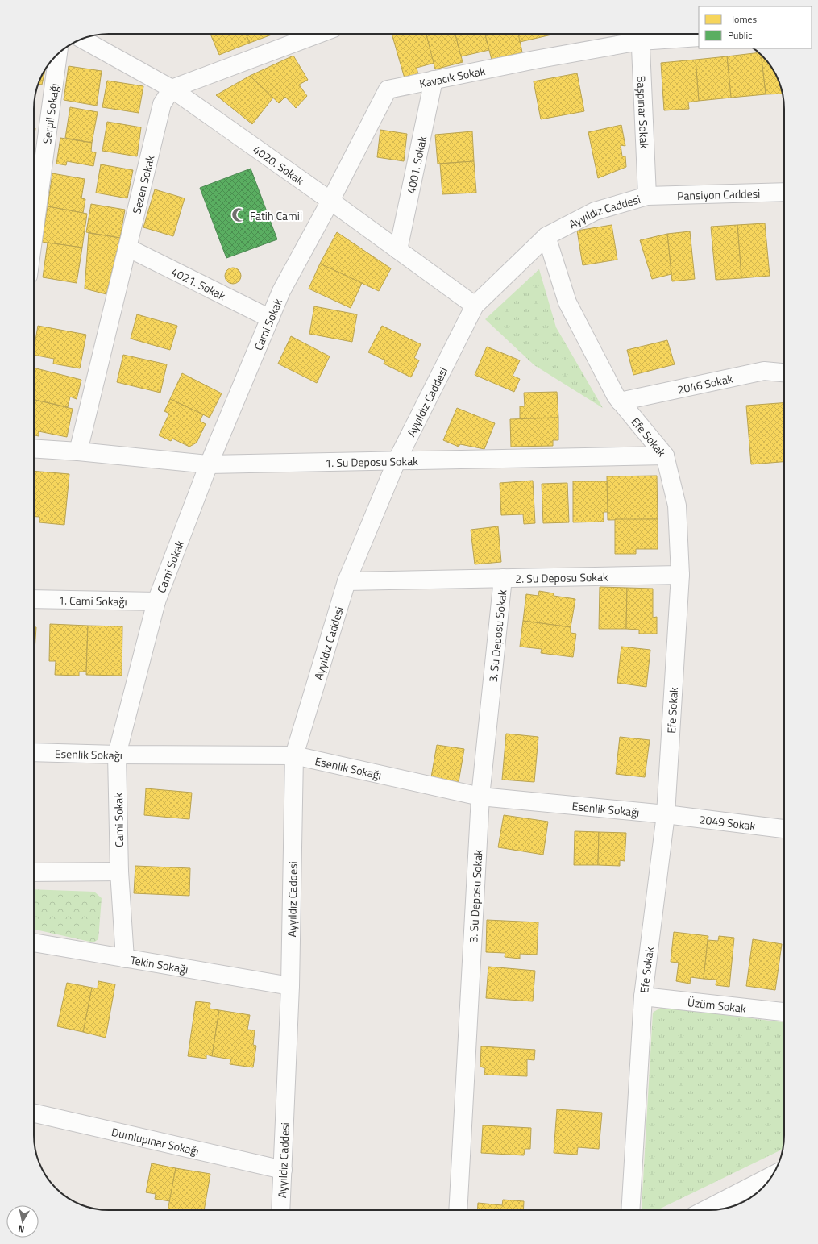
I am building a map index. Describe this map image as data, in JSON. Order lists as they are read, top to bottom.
{
  "streets": {
    "street": [
      "Kavacık Sokak",
      "Başpınar Sokak",
      "Serpil Sokağı",
      "4020. Sokak",
      "4001. Sokak",
      "Sezen Sokak",
      "Pansiyon Caddesi",
      "Ayyıldız Caddesi",
      "4021. Sokak",
      "Cami Sokak",
      "2046 Sokak",
      "Efe Sokak",
      "1. Su Deposu Sokak",
      "2. Su Deposu Sokak",
      "1. Cami Sokağı",
      "3. Su Deposu Sokak",
      "Esenlik Sokağı",
      "2049 Sokak",
      "Tekin Sokağı",
      "Üzüm Sokak",
      "Dumlupınar Sokağı"
    ]
  },
  "crossings": [
    ["Kavacık Sokak", "Başpınar Sokak"],
    ["Kavacık Sokak", "4020. Sokak"],
    ["Kavacık Sokak", "4001. Sokak"],
    ["Kavacık Sokak", "Cami Sokak"],
    ["Başpınar Sokak", "Pansiyon Caddesi"],
    ["Başpınar Sokak", "Ayyıldız Caddesi"],
    ["4020. Sokak", "4001. Sokak"],
    ["4020. Sokak", "Sezen Sokak"],
    ["4020. Sokak", "Ayyıldız Caddesi"],
    ["4020. Sokak", "Cami Sokak"],
    ["Sezen Sokak", "4021. Sokak"],
    ["Sezen Sokak", "1. Su Deposu Sokak"],
    ["Pansiyon Caddesi", "Ayyıldız Caddesi"],
    ["Ayyıldız Caddesi", "Efe Sokak"],
    ["Ayyıldız Caddesi", "1. Su Deposu Sokak"],
    ["Ayyıldız Caddesi", "2. Su Deposu Sokak"],
    ["Ayyıldız Caddesi", "Esenlik Sokağı"],
    ["Ayyıldız Caddesi", "Tekin Sokağı"],
    ["Ayyıldız Caddesi", "Dumlupınar Sokağı"],
    ["4021. Sokak", "Cami Sokak"],
    ["Cami Sokak", "1. Su Deposu Sokak"],
    ["Cami Sokak", "1. Cami Sokağı"],
    ["Cami Sokak", "Esenlik Sokağı"],
    ["Cami Sokak", "Tekin Sokağı"],
    ["2046 Sokak", "Efe Sokak"],
    ["Efe Sokak", "1. Su Deposu Sokak"],
    ["Efe Sokak", "2. Su Deposu Sokak"],
    ["Efe Sokak", "Esenlik Sokağı"],
    ["Efe Sokak", "2049 Sokak"],
    ["Efe Sokak", "Üzüm Sokak"],
    ["2. Su Deposu Sokak", "3. Su Deposu Sokak"],
    ["3. Su Deposu Sokak", "Esenlik Sokağı"],
    ["Esenlik Sokağı", "2049 Sokak"]
  ],
  "places": {
    "mosque": ["Fatih Camii"]
  },
  "legend": ["Homes", "Public"],
  "north": "bottom"
}
